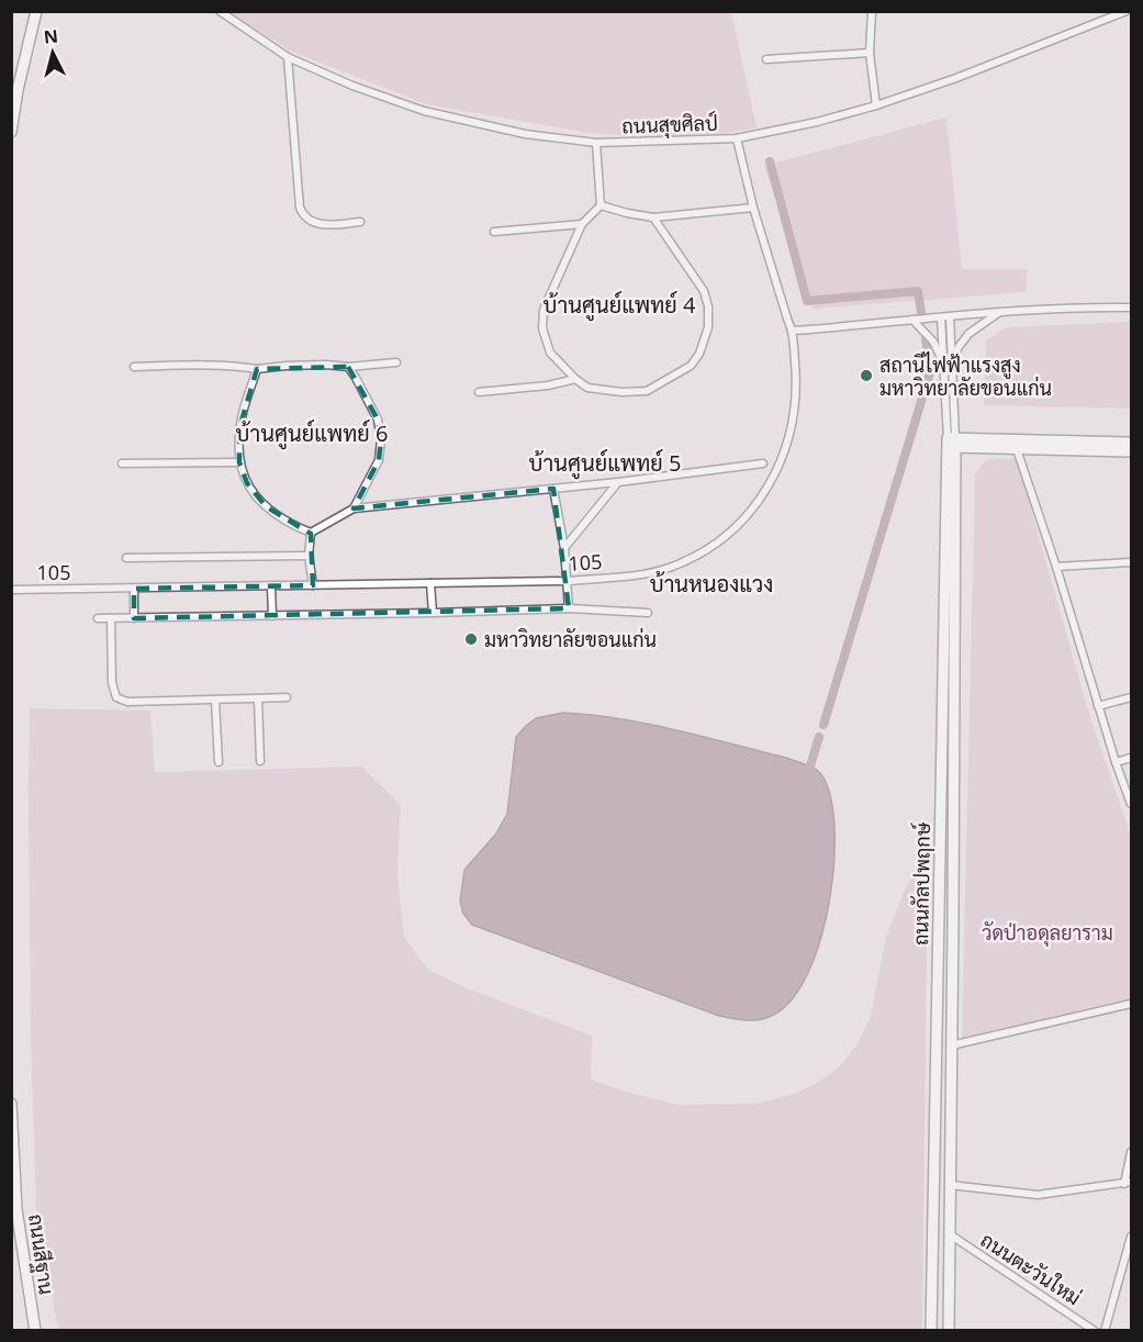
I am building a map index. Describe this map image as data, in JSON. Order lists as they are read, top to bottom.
{
  "streets": {
    "main road": ["ถนนกัลปพฤกษ์", "ถนนสีฐาน"],
    "street": ["ถนนสุขศิลป์", "105", "ถนนตะวันใหม่"]
  },
  "crossings": [
    ["ถนนสุขศิลป์", "105"],
    ["ถนนกัลปพฤกษ์", "ถนนตะวันใหม่"]
  ],
  "districts": [
    "บ้านศูนย์แพทย์ 4",
    "บ้านศูนย์แพทย์ 6",
    "บ้านศูนย์แพทย์ 5",
    "บ้านหนองแวง"
  ],
  "parks": ["วัดป่าอดุลยาราม"],
  "places": ["สถานีไฟฟ้าแรงสูง มหาวิทยาลัยขอนแก่น", "มหาวิทยาลัยขอนแก่น"],
  "north": "top"
}
